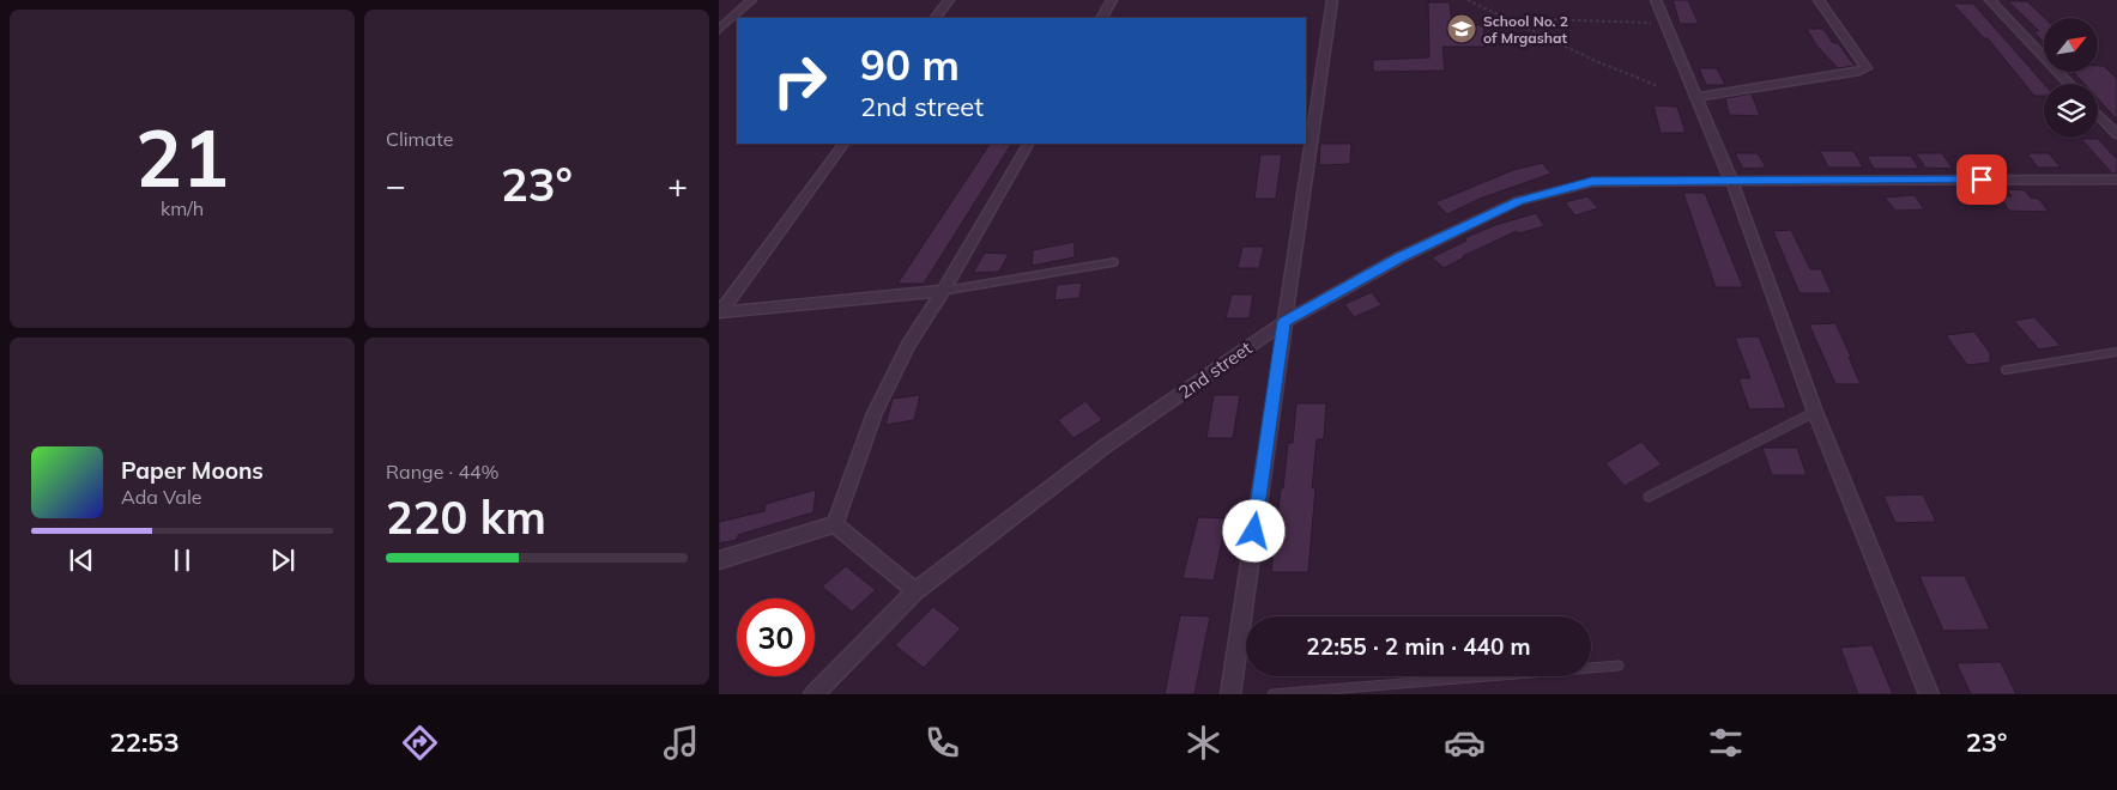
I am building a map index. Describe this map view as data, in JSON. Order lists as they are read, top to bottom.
{
  "streets": {
    "street": ["2nd street"]
  },
  "places": {
    "school or university": ["School No. 2 of Mrgashat"]
  },
  "north": "top right",
  "page": {
    "tile": [
      ["21", "km/h"],
      "Climate",
      ["Range · 44%", "220 km"]
    ],
    "turn": ["90 m", "2nd street"],
    "heat": ["−", "23°", "+"],
    "song": ["Paper Moons", "Ada Vale"],
    "limit": "30",
    "trip": "22:55 · 2 min · 440 m",
    "tabs": ["22:53", "23°"]
  }
}
